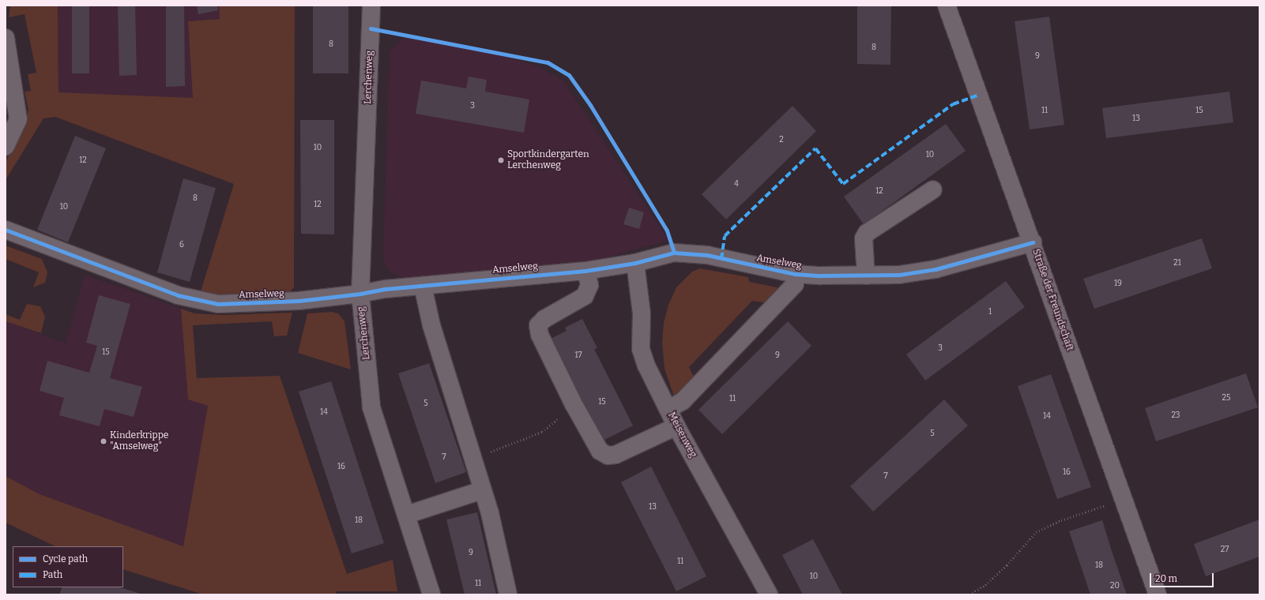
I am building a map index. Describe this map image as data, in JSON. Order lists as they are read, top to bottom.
{
  "streets": {
    "street": [
      "Lerchenweg",
      "Amselweg",
      "Straße der Freundschaft",
      "Meisenweg"
    ]
  },
  "crossings": [
    ["Lerchenweg", "Amselweg"],
    ["Amselweg", "Straße der Freundschaft"],
    ["Amselweg", "Meisenweg"]
  ],
  "places": ["Sportkindergarten Lerchenweg", "Kinderkrippe \"Amselweg\""],
  "house_numbers": [
    "8",
    "8",
    "9",
    "3",
    "11",
    "15",
    "13",
    "2",
    "10",
    "10",
    "12",
    "4",
    "12",
    "8",
    "12",
    "10",
    "6",
    "21",
    "19",
    "1",
    "3",
    "15",
    "17",
    "9",
    "25",
    "11",
    "15",
    "5",
    "14",
    "23",
    "14",
    "5",
    "7",
    "16",
    "16",
    "7",
    "13",
    "18",
    "27",
    "9",
    "11",
    "18",
    "10",
    "11",
    "20"
  ],
  "legend": ["Cycle path", "Path"],
  "scale_bar": "20 m"
}
